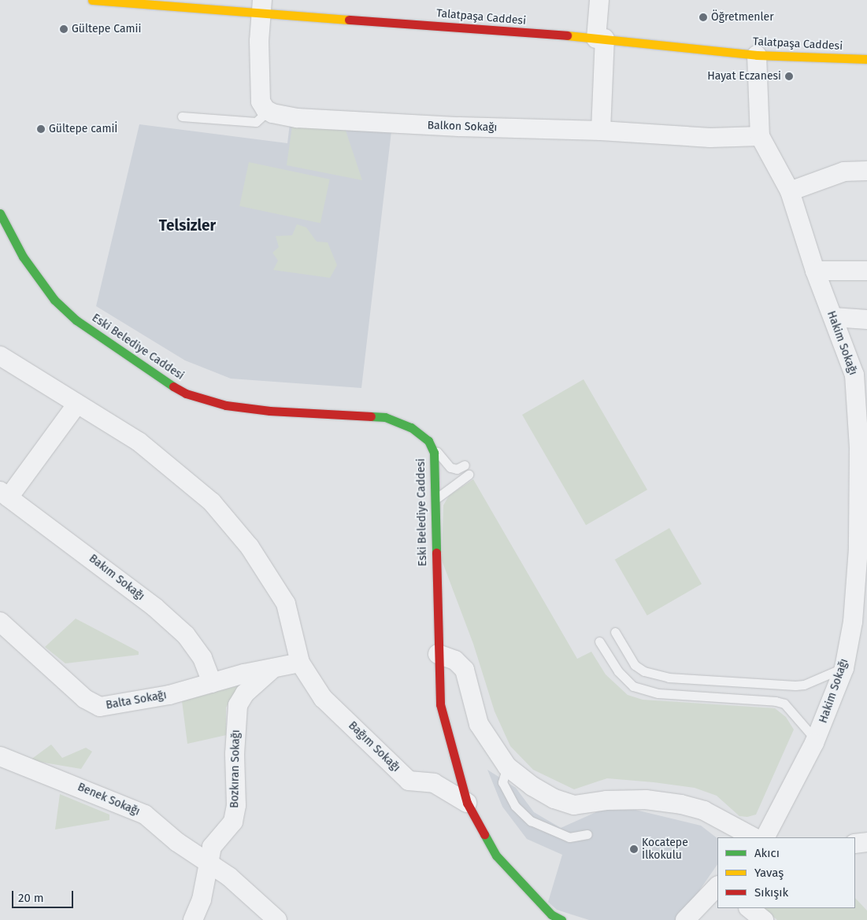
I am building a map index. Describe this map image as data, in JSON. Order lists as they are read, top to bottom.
{
  "streets": {
    "street": [
      "Talatpaşa Caddesi",
      "Balkon Sokağı",
      "Hakim Sokağı",
      "Eski Belediye Caddesi",
      "Bakım Sokağı",
      "Balta Sokağı",
      "Bağım Sokağı",
      "Bozkıran Sokağı",
      "Benek Sokağı"
    ]
  },
  "crossings": [
    ["Talatpaşa Caddesi", "Hakim Sokağı"],
    ["Balkon Sokağı", "Hakim Sokağı"],
    ["Eski Belediye Caddesi", "Bağım Sokağı"],
    ["Bakım Sokağı", "Balta Sokağı"],
    ["Balta Sokağı", "Bağım Sokağı"],
    ["Balta Sokağı", "Bozkıran Sokağı"],
    ["Bozkıran Sokağı", "Benek Sokağı"]
  ],
  "districts": ["Telsizler"],
  "places": [
    "Öğretmenler",
    "Gültepe Camii",
    "Hayat Eczanesi",
    "Gültepe camiİ",
    "Kocatepe İlkokulu"
  ],
  "legend": ["Akıcı", "Yavaş", "Sıkışık"],
  "scale_bar": "20 m"
}
